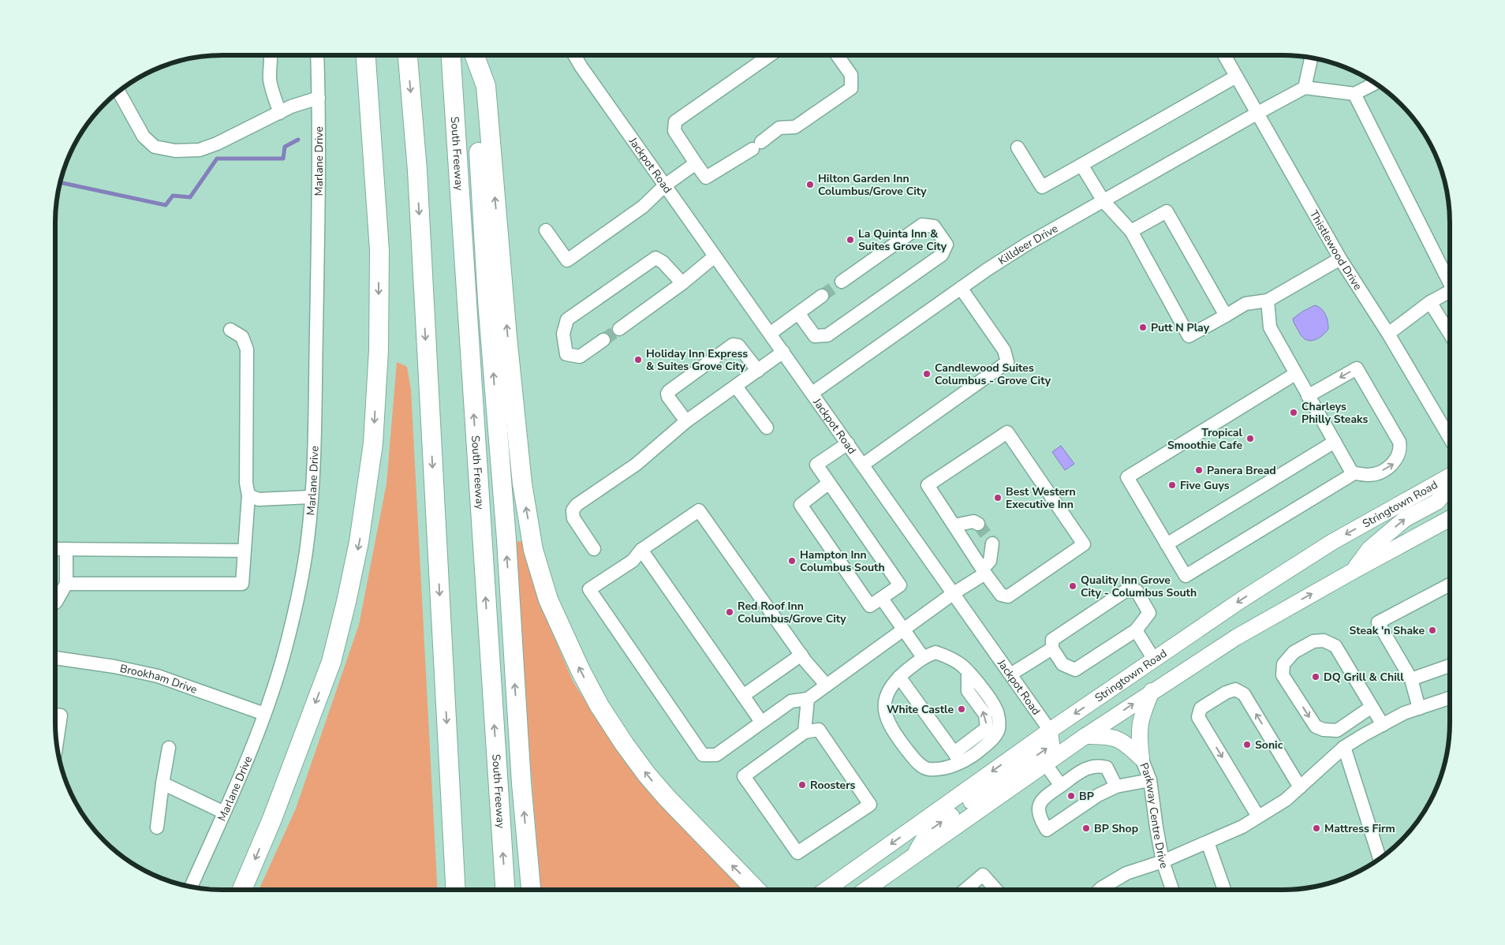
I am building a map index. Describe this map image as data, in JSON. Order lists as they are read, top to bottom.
{
  "streets": {
    "highway": ["South Freeway"],
    "main road": ["Stringtown Road"],
    "street": [
      "Marlane Drive",
      "Jackpot Road",
      "Killdeer Drive",
      "Thistlewood Drive",
      "Brookham Drive",
      "Parkway Centre Drive"
    ]
  },
  "crossings": [
    ["Marlane Drive", "Brookham Drive"],
    ["Jackpot Road", "Killdeer Drive"],
    ["Jackpot Road", "Stringtown Road"],
    ["Killdeer Drive", "Thistlewood Drive"]
  ],
  "places": [
    "Hilton Garden Inn Columbus/Grove City",
    "La Quinta Inn & Suites Grove City",
    "Putt N Play",
    "Holiday Inn Express & Suites Grove City",
    "Candlewood Suites Columbus - Grove City",
    "Charleys Philly Steaks",
    "Tropical Smoothie Cafe",
    "Panera Bread",
    "Five Guys",
    "Best Western Executive Inn",
    "Hampton Inn Columbus South",
    "Quality Inn Grove City - Columbus South",
    "Red Roof Inn Columbus/Grove City",
    "Steak 'n Shake",
    "DQ Grill & Chill",
    "White Castle",
    "Sonic",
    "Roosters",
    "BP",
    "BP Shop",
    "Mattress Firm"
  ]
}
